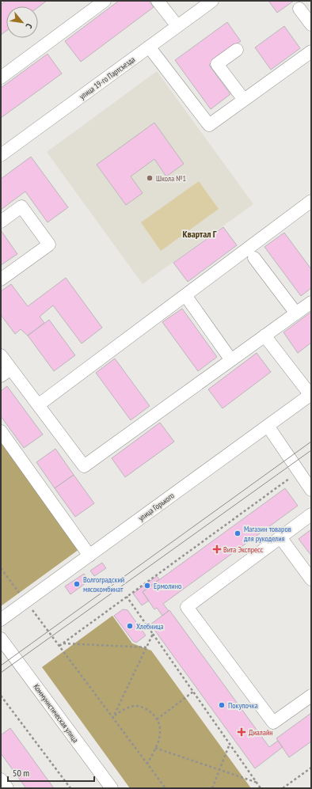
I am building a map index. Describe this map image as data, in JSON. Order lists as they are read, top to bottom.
{
  "streets": {
    "street": ["улица 19-го Партсъезда", "улица Горького", "Коммунистическая улица"]
  },
  "districts": ["Квартал Г"],
  "places": {
    "other": [
      "Школа №1",
      "Магазин товаров для рукоделия",
      "Волгоградский мясокомбинат",
      "Ермолино",
      "Хлебница",
      "Покупочка"
    ],
    "health": ["Вита Экспресс", "Диалайн"]
  },
  "scale_bar": "50 m",
  "north": "bottom right"
}
